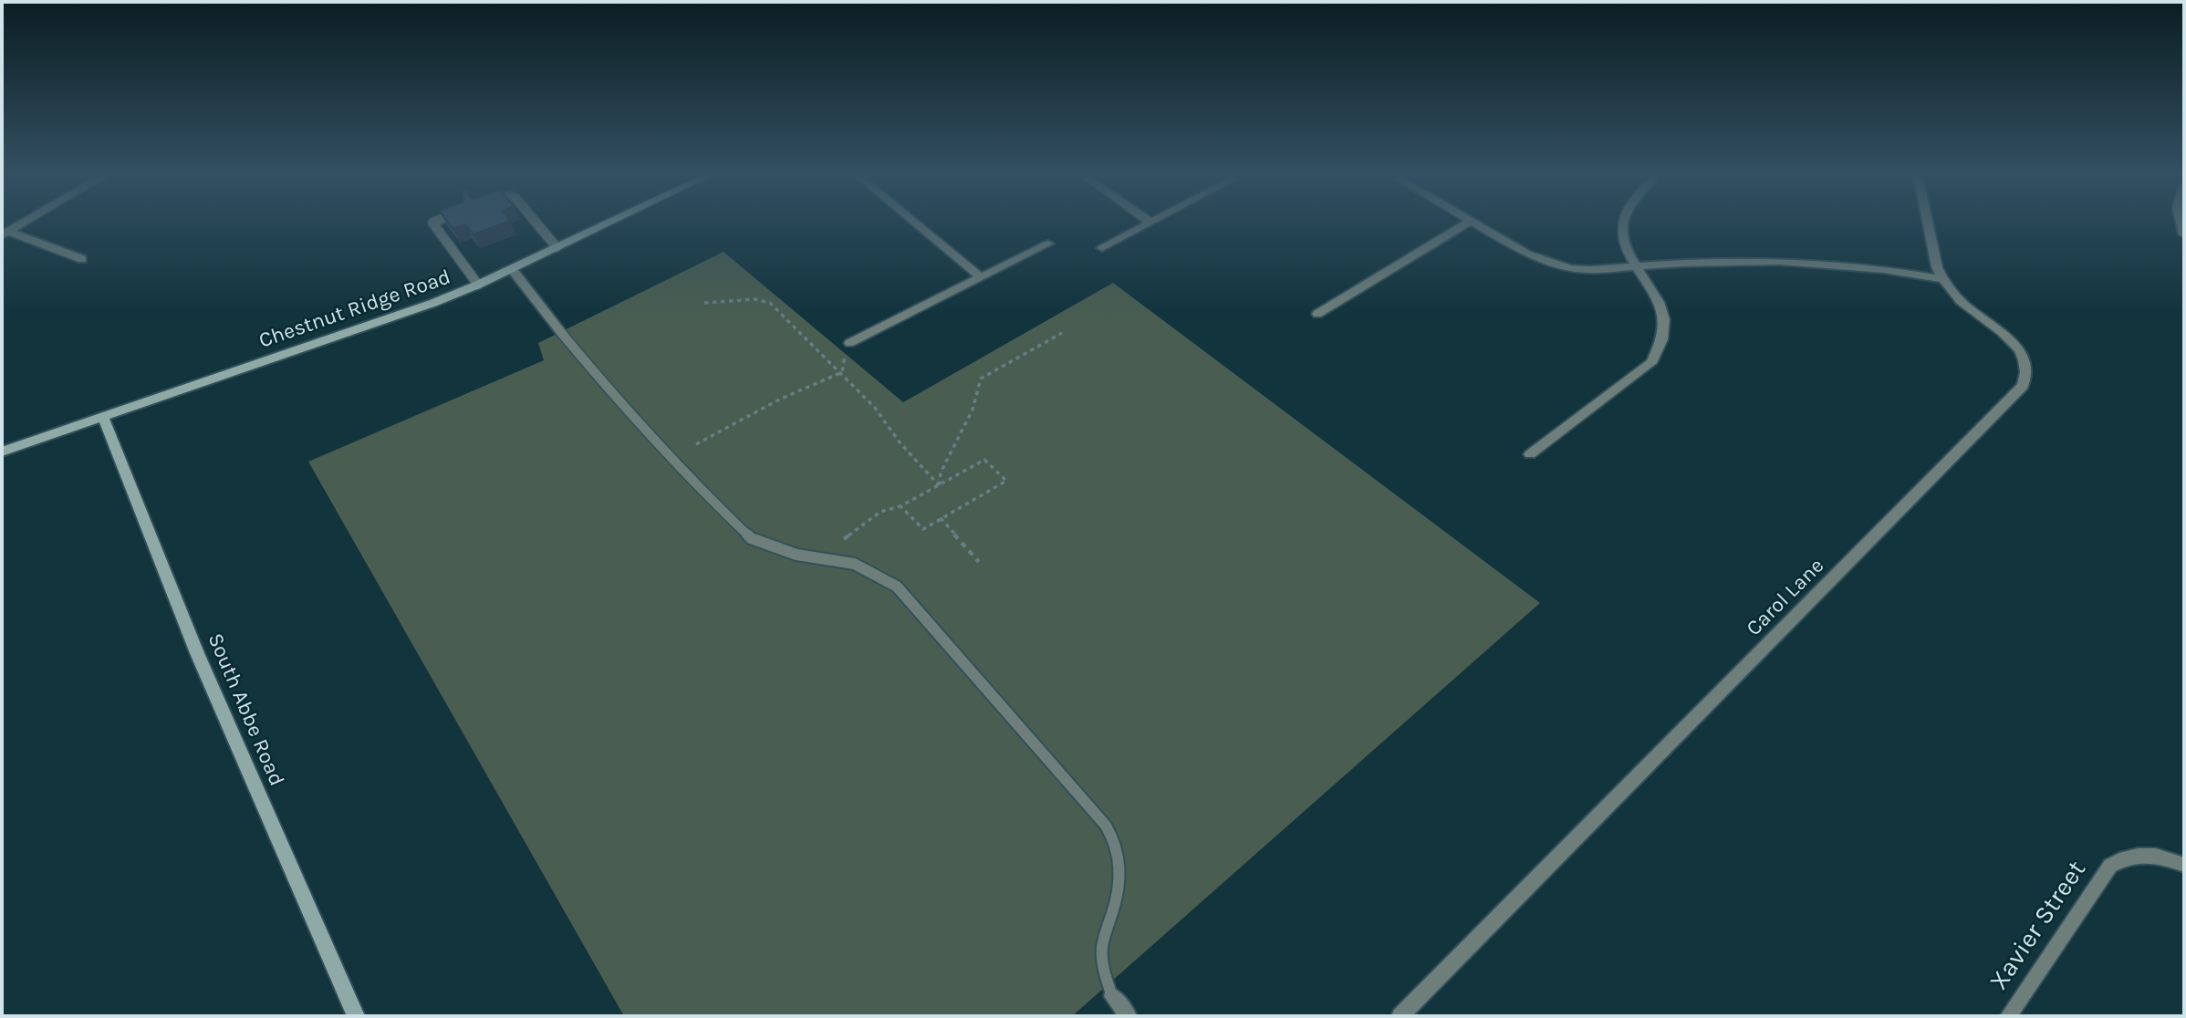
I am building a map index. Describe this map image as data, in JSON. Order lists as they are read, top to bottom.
{
  "streets": {
    "street": [
      "Chestnut Ridge Road",
      "Carol Lane",
      "South Abbe Road",
      "Xavier Street"
    ]
  },
  "crossings": [
    ["Chestnut Ridge Road", "South Abbe Road"]
  ]
}
